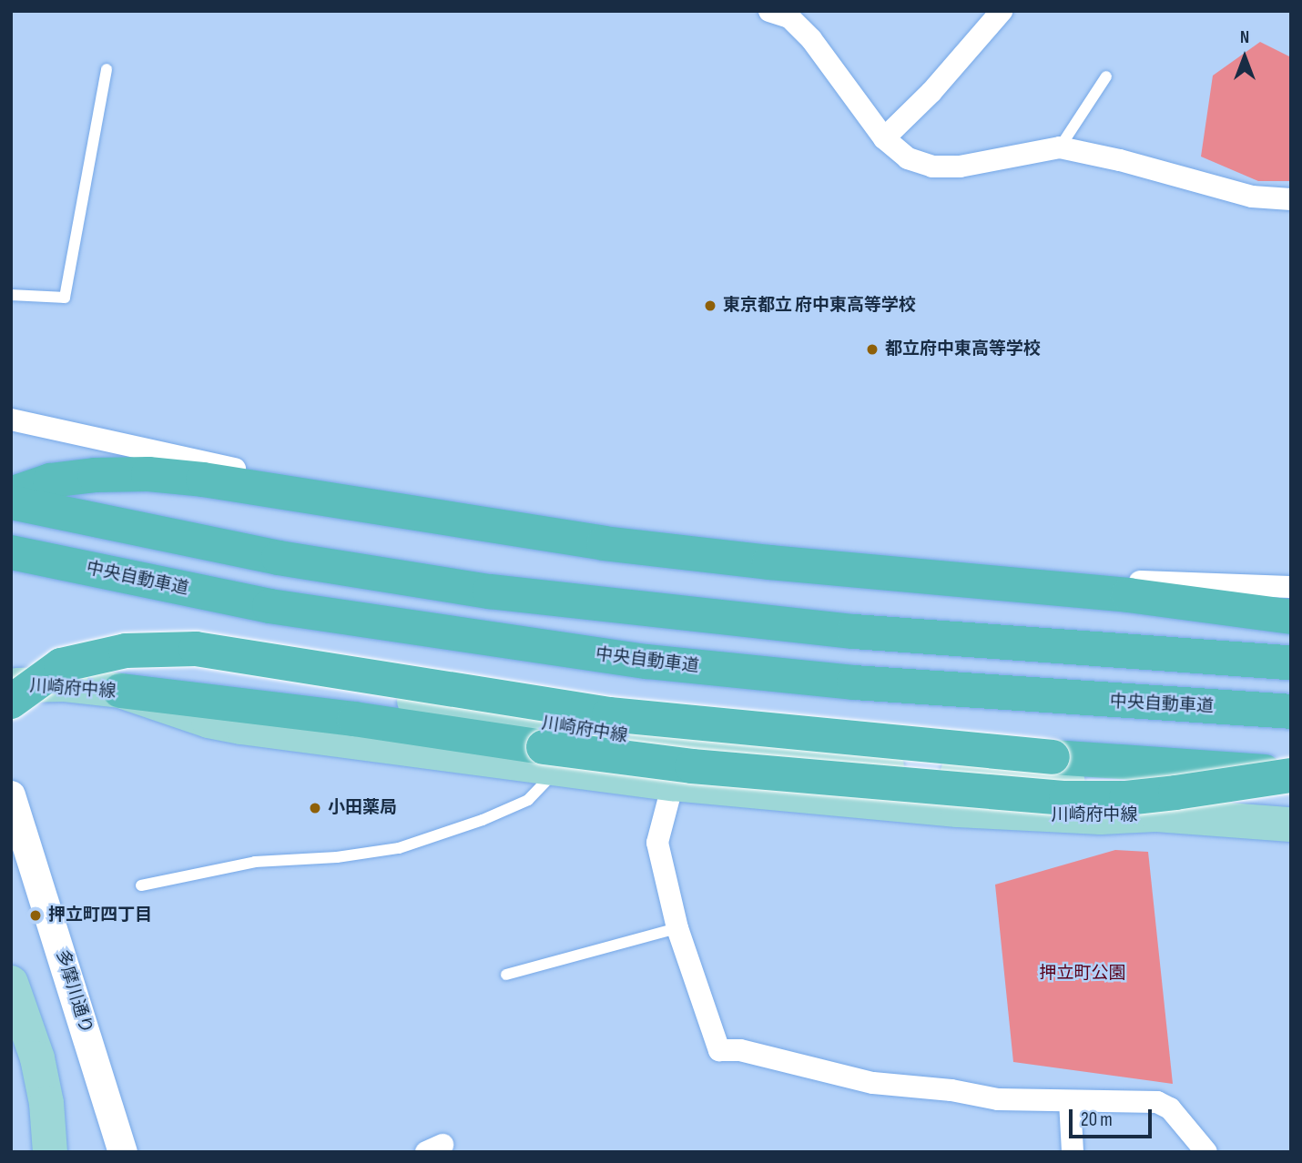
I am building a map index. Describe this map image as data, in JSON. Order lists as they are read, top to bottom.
{
  "streets": {
    "highway": ["中央自動車道"],
    "main road": ["川崎府中線"],
    "street": ["多摩川通り"]
  },
  "parks": ["押立町公園"],
  "places": [
    "東京都立 府中東高等学校",
    "都立府中東高等学校",
    "小田薬局",
    "押立町四丁目"
  ],
  "scale_bar": "20 m",
  "north": "top"
}
